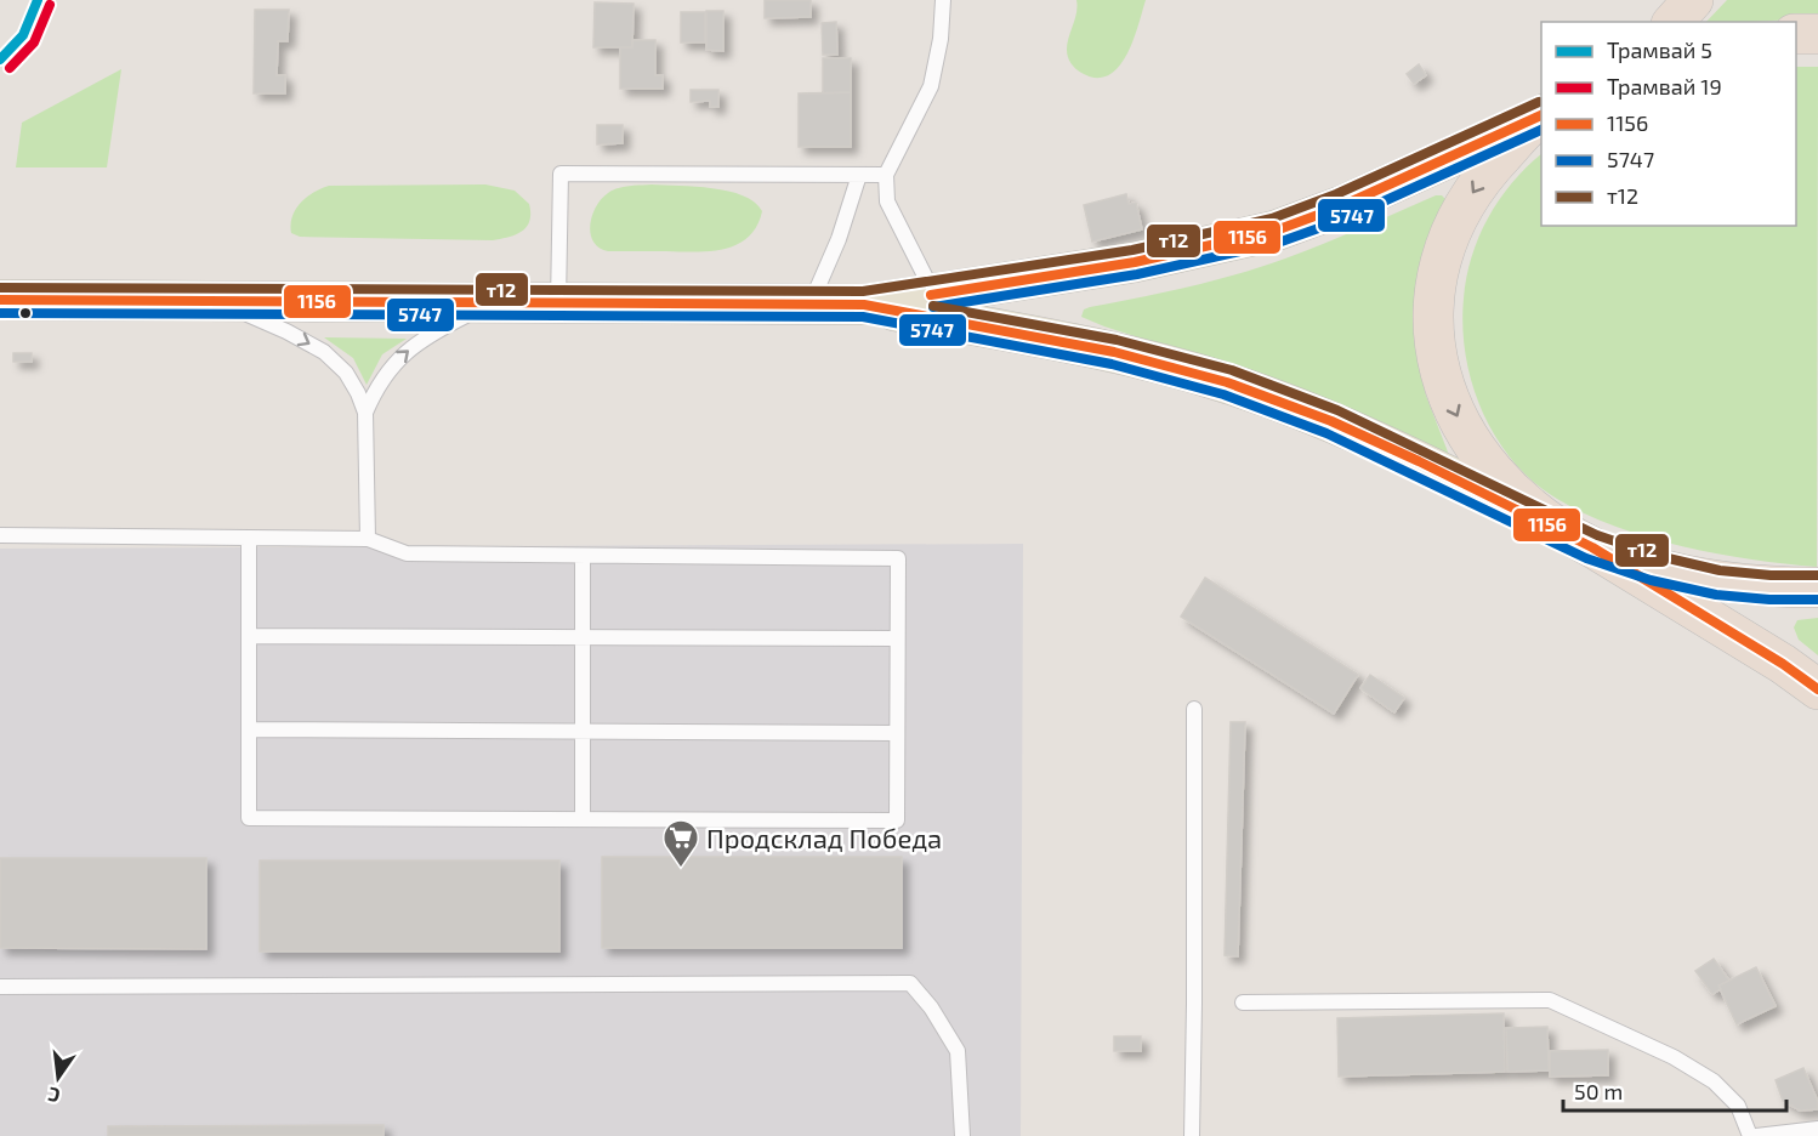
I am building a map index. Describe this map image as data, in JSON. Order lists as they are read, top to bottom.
{
  "places": {
    "supermarket": ["Продсклад Победа"]
  },
  "lines": [
    "tram line 5",
    "tram line 19",
    "transit line т12",
    "transit line 1156",
    "transit line 5747"
  ],
  "legend": [
    "Трамвай 5",
    "Трамвай 19",
    "1156",
    "5747",
    "т12"
  ],
  "scale_bar": "50 m",
  "north": "bottom"
}
